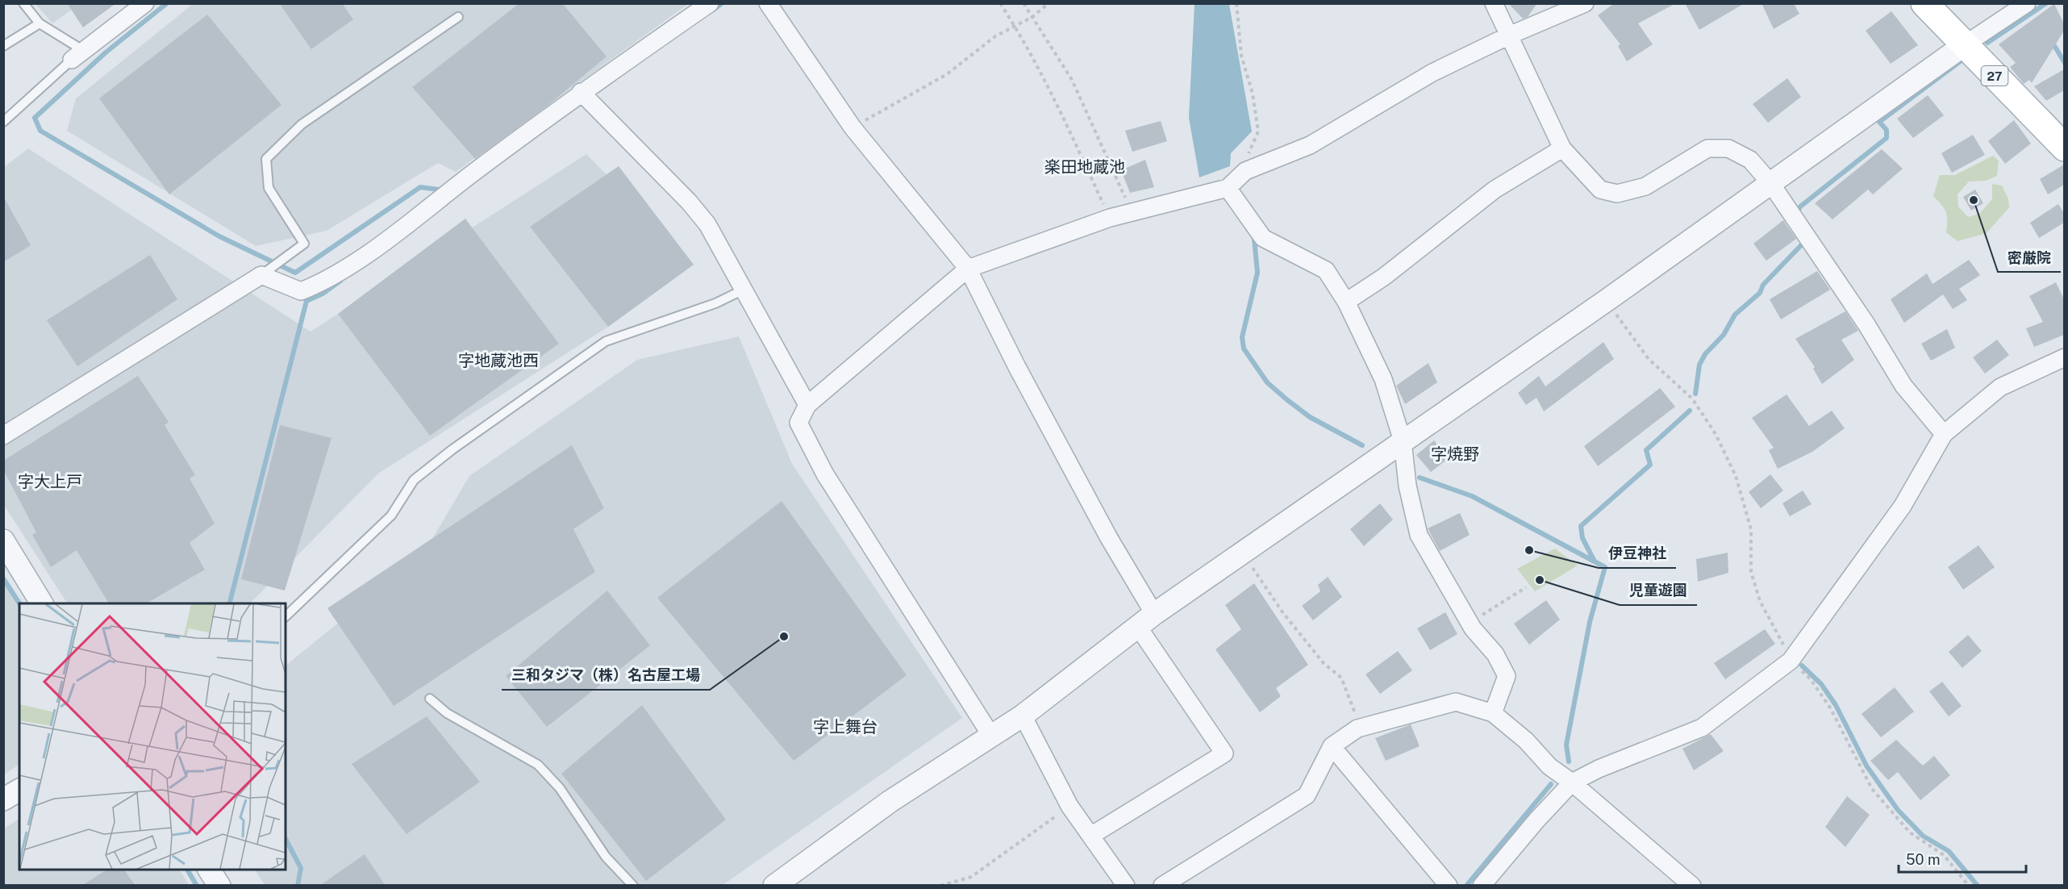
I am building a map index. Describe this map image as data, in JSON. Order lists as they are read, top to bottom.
{
  "streets": {
    "main road": ["27"]
  },
  "districts": [
    "楽田地蔵池",
    "字地蔵池西",
    "字焼野",
    "字大上戸",
    "字上舞台"
  ],
  "places": [
    "密厳院",
    "伊豆神社",
    "児童遊園",
    "三和タジマ（株）名古屋工場"
  ],
  "scale_bar": "50 m"
}
